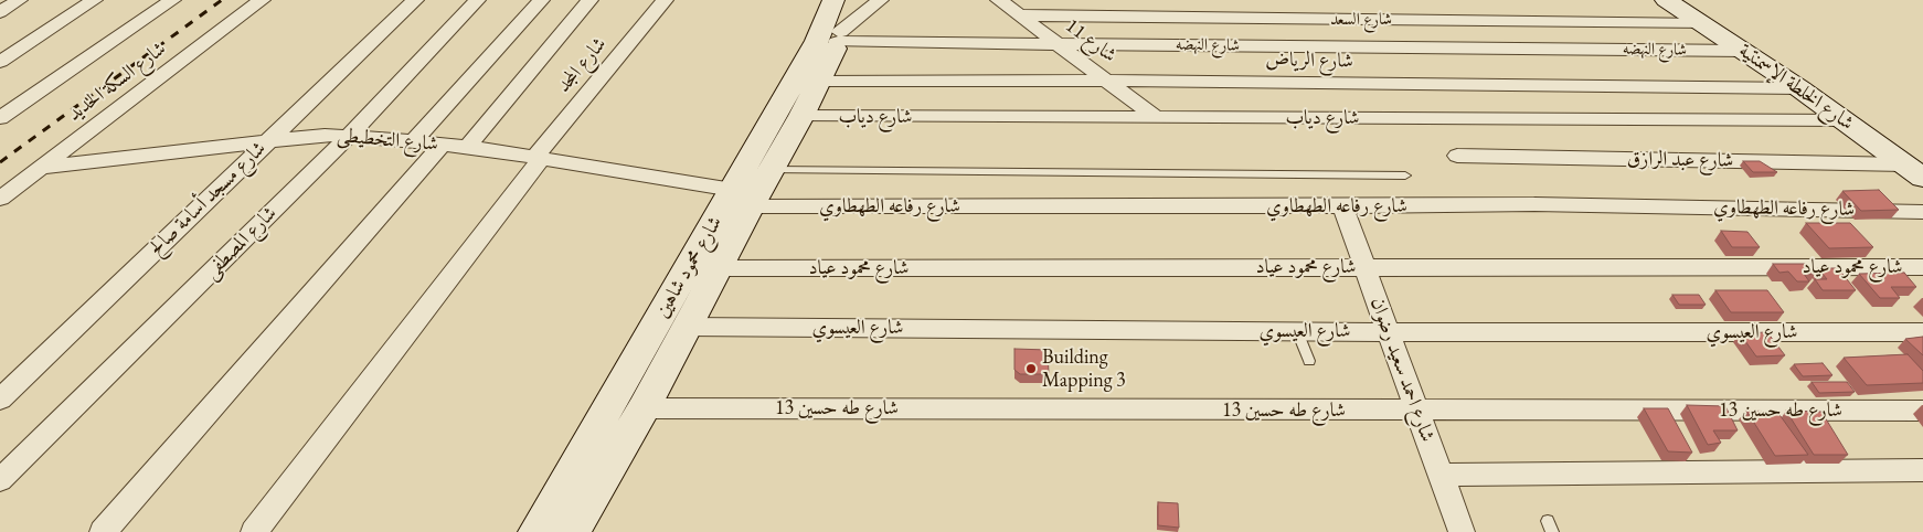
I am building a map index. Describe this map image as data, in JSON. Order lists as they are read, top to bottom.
{
  "streets": {
    "main road": ["شارع الخلطة الإسمنتية", "شارع محمود شاهين"],
    "street": [
      "شارع السعد",
      "شارع 11",
      "شارع النهضه",
      "شارع الرياض",
      "شارع المجد",
      "شارع السكة الحديد",
      "شارع دياب",
      "شارع التخطيطى",
      "شارع عبد الرازق",
      "شارع مسجد أسامة صالح",
      "شارع رفاعه الطهطاوي",
      "شارع المصطفى",
      "شارع محمود عياد",
      "شارع العيسوي",
      "شارع احمد سعيد رضوان",
      "شارع طه حسين 13"
    ]
  },
  "crossings": [
    ["شارع السعد", "شارع 11"],
    ["شارع السعد", "شارع الخلطة الإسمنتية"],
    ["شارع 11", "شارع النهضه"],
    ["شارع 11", "شارع الرياض"],
    ["شارع 11", "شارع دياب"],
    ["شارع النهضه", "شارع الخلطة الإسمنتية"],
    ["شارع النهضه", "شارع محمود شاهين"],
    ["شارع الرياض", "شارع الخلطة الإسمنتية"],
    ["شارع الرياض", "شارع محمود شاهين"],
    ["شارع المجد", "شارع التخطيطى"],
    ["شارع السكة الحديد", "شارع التخطيطى"],
    ["شارع الخلطة الإسمنتية", "شارع دياب"],
    ["شارع الخلطة الإسمنتية", "شارع عبد الرازق"],
    ["شارع دياب", "شارع محمود شاهين"],
    ["شارع التخطيطى", "شارع مسجد أسامة صالح"],
    ["شارع التخطيطى", "شارع رفاعه الطهطاوي"],
    ["شارع التخطيطى", "شارع المصطفى"],
    ["شارع التخطيطى", "شارع محمود شاهين"],
    ["شارع رفاعه الطهطاوي", "شارع محمود شاهين"],
    ["شارع رفاعه الطهطاوي", "شارع احمد سعيد رضوان"],
    ["شارع محمود شاهين", "شارع محمود عياد"],
    ["شارع محمود شاهين", "شارع العيسوي"],
    ["شارع محمود شاهين", "شارع طه حسين 13"],
    ["شارع محمود عياد", "شارع احمد سعيد رضوان"],
    ["شارع العيسوي", "شارع احمد سعيد رضوان"],
    ["شارع احمد سعيد رضوان", "شارع طه حسين 13"]
  ],
  "places": ["Building Mapping 3"]
}
